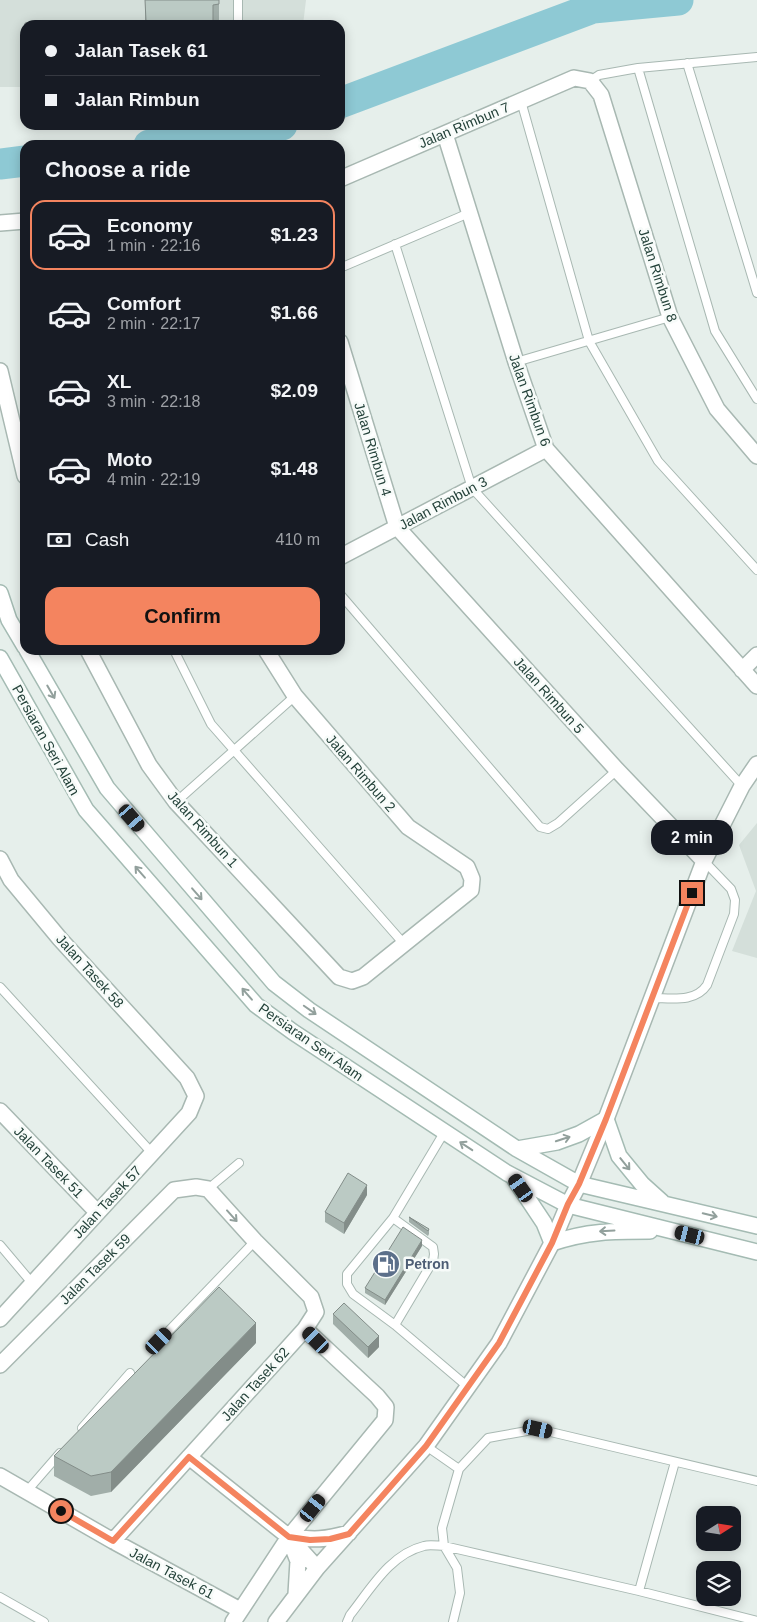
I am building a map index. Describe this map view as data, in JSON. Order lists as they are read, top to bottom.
{
  "streets": {
    "street": [
      "Jalan Rimbun 7",
      "Jalan Rimbun 8",
      "Jalan Rimbun 6",
      "Jalan Rimbun 4",
      "Jalan Rimbun 3",
      "Jalan Rimbun 5",
      "Persiaran Seri Alam",
      "Jalan Rimbun 2",
      "Jalan Rimbun 1",
      "Jalan Tasek 58",
      "Jalan Tasek 51",
      "Jalan Tasek 57",
      "Jalan Tasek 59",
      "Jalan Tasek 62",
      "Jalan Tasek 61"
    ]
  },
  "crossings": [
    ["Jalan Rimbun 7", "Jalan Rimbun 8"],
    ["Jalan Rimbun 7", "Jalan Rimbun 6"],
    ["Jalan Rimbun 6", "Jalan Rimbun 3"],
    ["Jalan Rimbun 4", "Jalan Rimbun 3"],
    ["Jalan Rimbun 4", "Jalan Rimbun 5"],
    ["Jalan Rimbun 3", "Jalan Rimbun 5"],
    ["Jalan Rimbun 2", "Jalan Rimbun 1"],
    ["Jalan Tasek 58", "Jalan Tasek 57"],
    ["Jalan Tasek 51", "Jalan Tasek 57"],
    ["Jalan Tasek 59", "Jalan Tasek 62"],
    ["Jalan Tasek 62", "Jalan Tasek 61"]
  ],
  "places": {
    "fuel station": ["Petron"]
  },
  "north": "right",
  "page": {
    "banner": ["Jalan Tasek 61", "Jalan Rimbun"],
    "heading": "Choose a ride",
    "list": [
      {
        "name": "Economy",
        "note": "1 min · 22:16",
        "value": "$1.23"
      },
      {
        "name": "Comfort",
        "note": "2 min · 22:17",
        "value": "$1.66"
      },
      {
        "name": "XL",
        "note": "3 min · 22:18",
        "value": "$2.09"
      },
      {
        "name": "Moto",
        "note": "4 min · 22:19",
        "value": "$1.48"
      }
    ],
    "pay": ["Cash", "410 m"],
    "buttons": "Confirm",
    "bubble": "2 min"
  }
}
